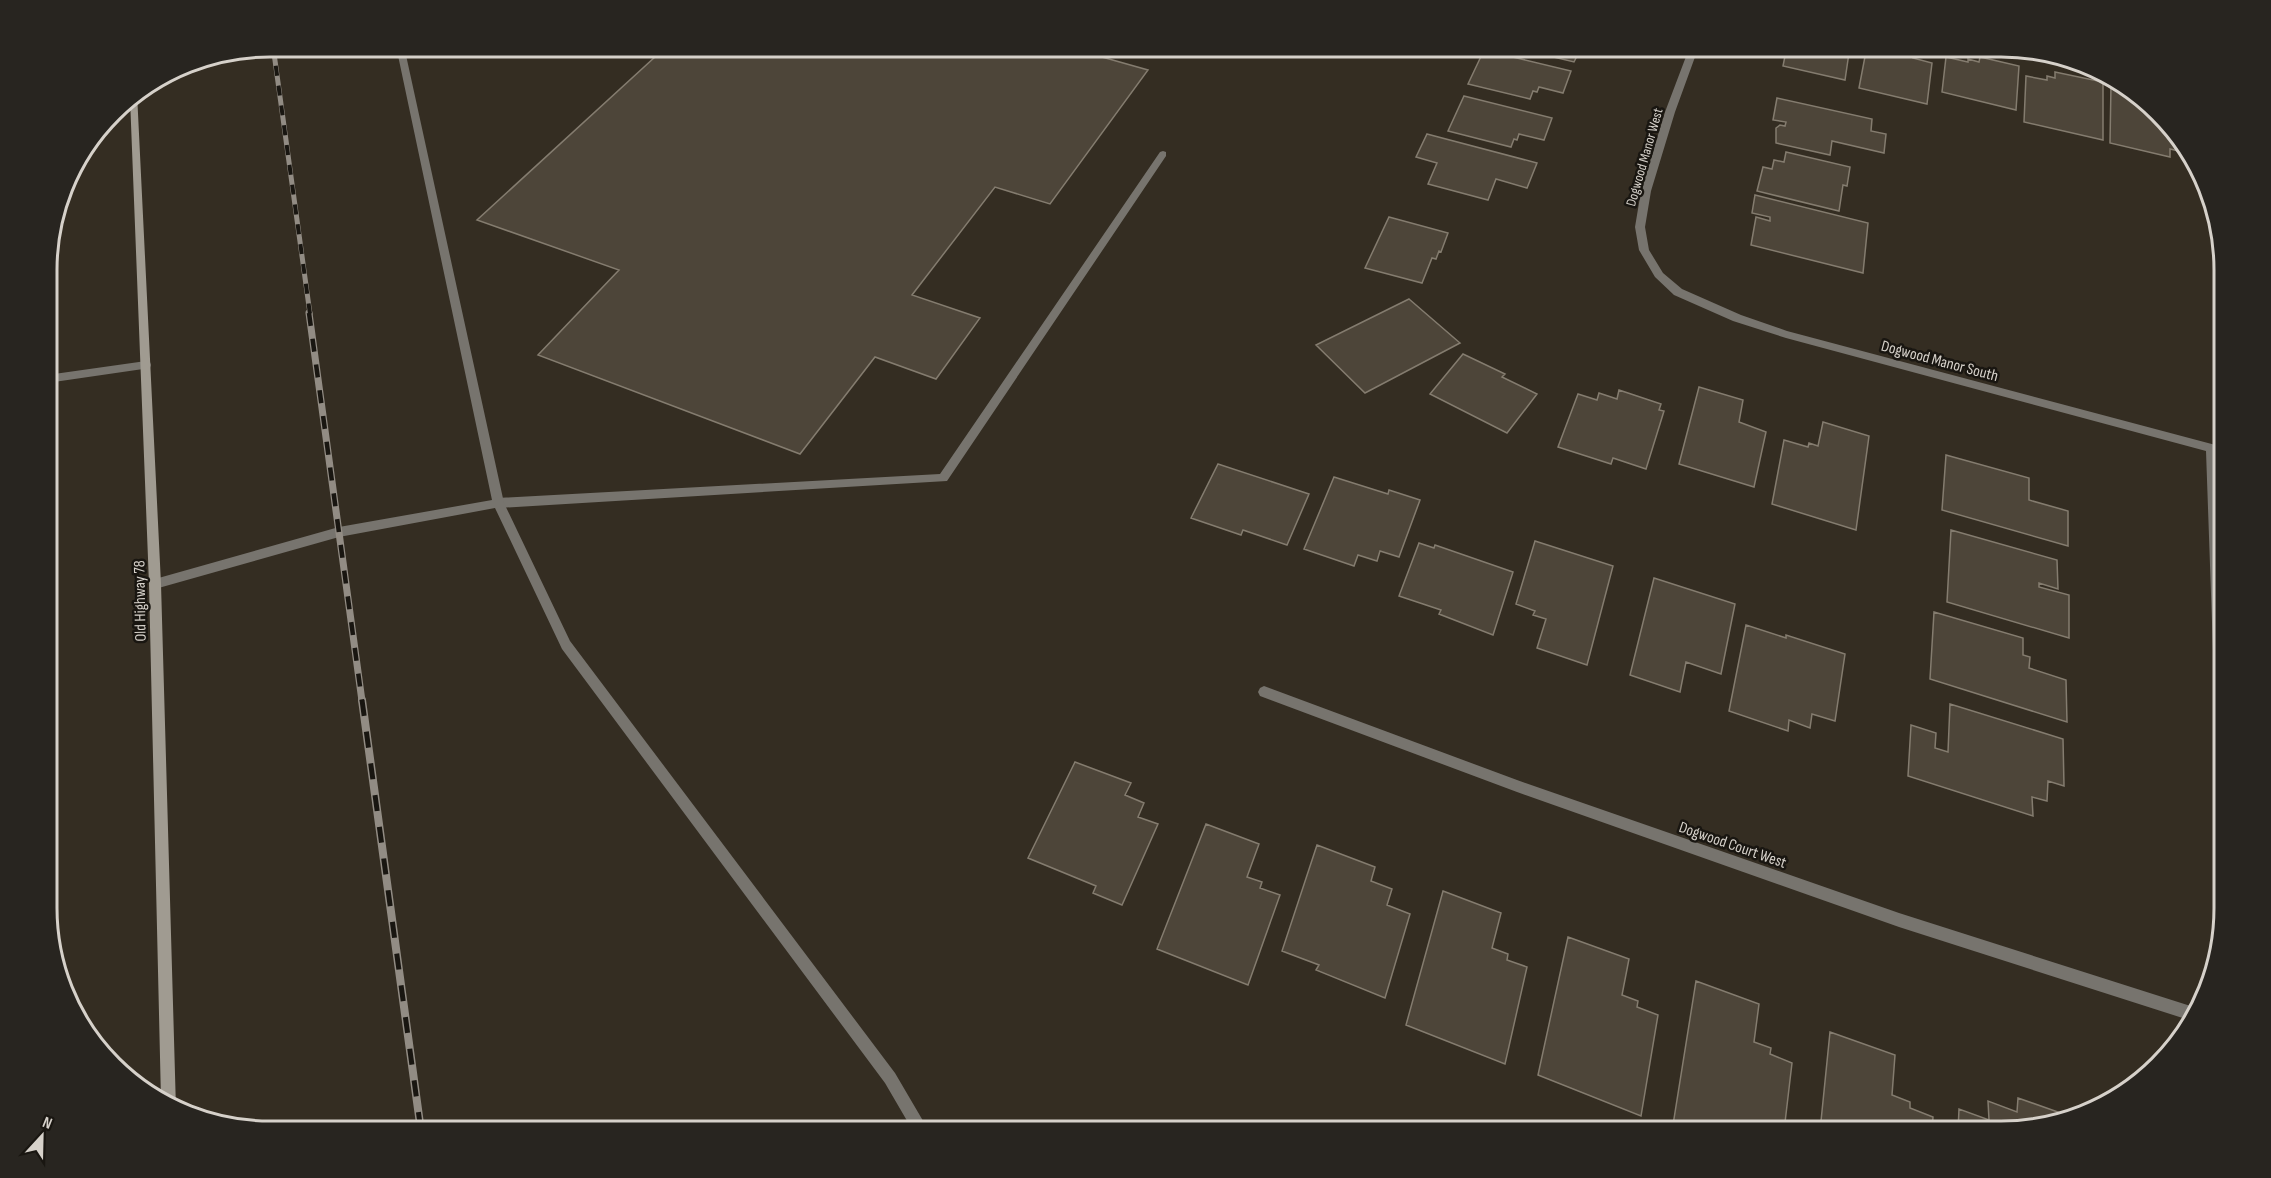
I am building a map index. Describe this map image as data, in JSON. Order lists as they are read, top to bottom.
{
  "streets": {
    "main road": ["Old Highway 78"],
    "street": ["Dogwood Manor West", "Dogwood Manor South", "Dogwood Court West"]
  },
  "crossings": [
    ["Dogwood Manor West", "Dogwood Manor South"]
  ],
  "north": "top"
}
